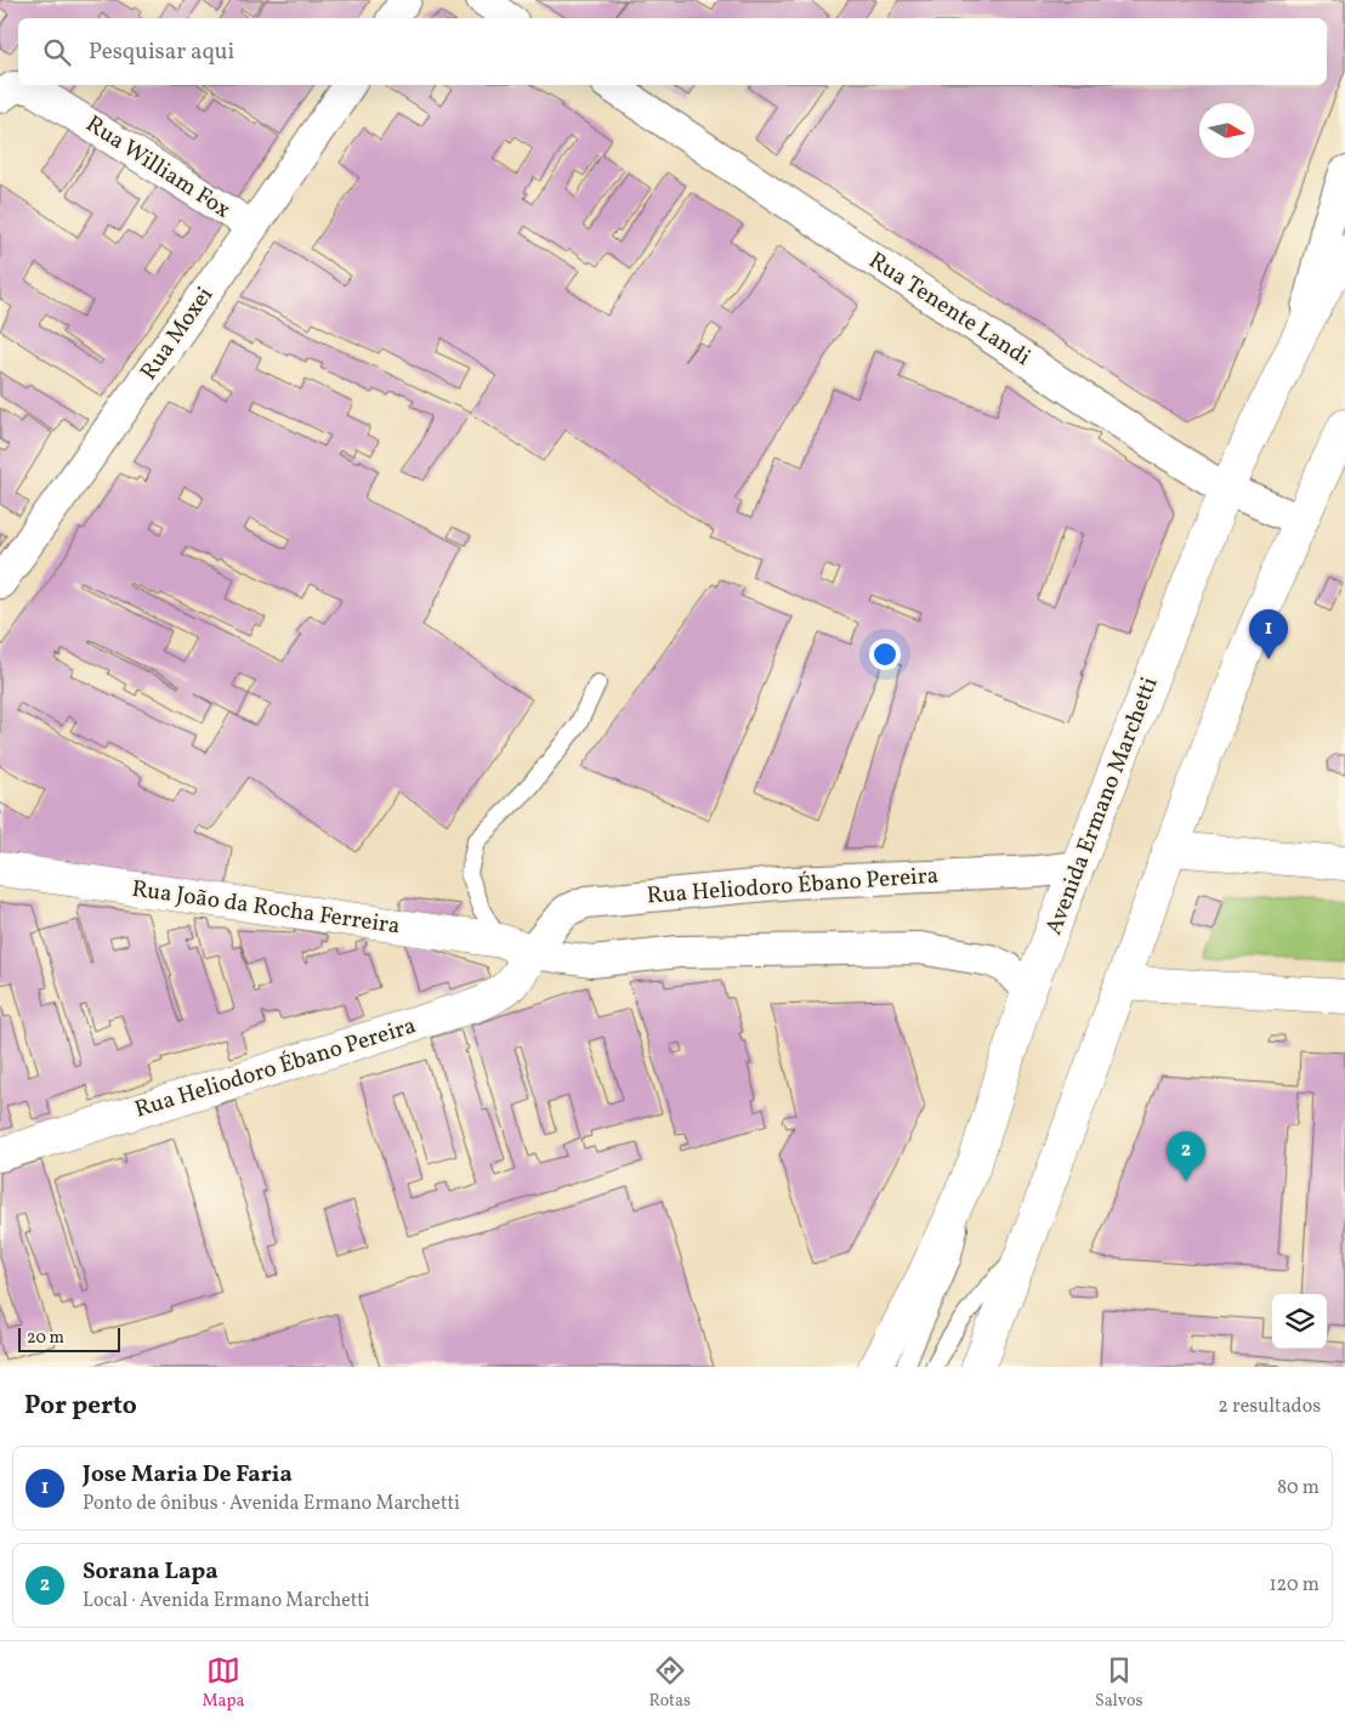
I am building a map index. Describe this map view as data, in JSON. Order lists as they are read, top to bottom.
{
  "streets": {
    "main road": ["Avenida Ermano Marchetti", "Rua Heliodoro Ébano Pereira", "Rua João da Rocha Ferreira"],
    "street": ["Rua William Fox", "Rua Tenente Landi", "Rua Moxei"]
  },
  "crossings": [
    ["Rua William Fox", "Rua Moxei"],
    ["Rua Tenente Landi", "Avenida Ermano Marchetti"],
    ["Avenida Ermano Marchetti", "Rua Heliodoro Ébano Pereira"],
    ["Rua Heliodoro Ébano Pereira", "Rua João da Rocha Ferreira"]
  ],
  "scale_bar": "20 m",
  "north": "right",
  "page": {
    "search": "Pesquisar aqui",
    "pins": ["1", "2"],
    "scale": "20 m",
    "heading": ["Por perto", "2 resultados"],
    "list": [
      {
        "mark": "1",
        "name": "Jose Maria De Faria",
        "note": "Ponto de ônibus · Avenida Ermano Marchetti",
        "value": "80 m"
      },
      {
        "mark": "2",
        "name": "Sorana Lapa",
        "note": "Local · Avenida Ermano Marchetti",
        "value": "120 m"
      }
    ],
    "nav": ["Mapa", "Rotas", "Salvos"]
  }
}
